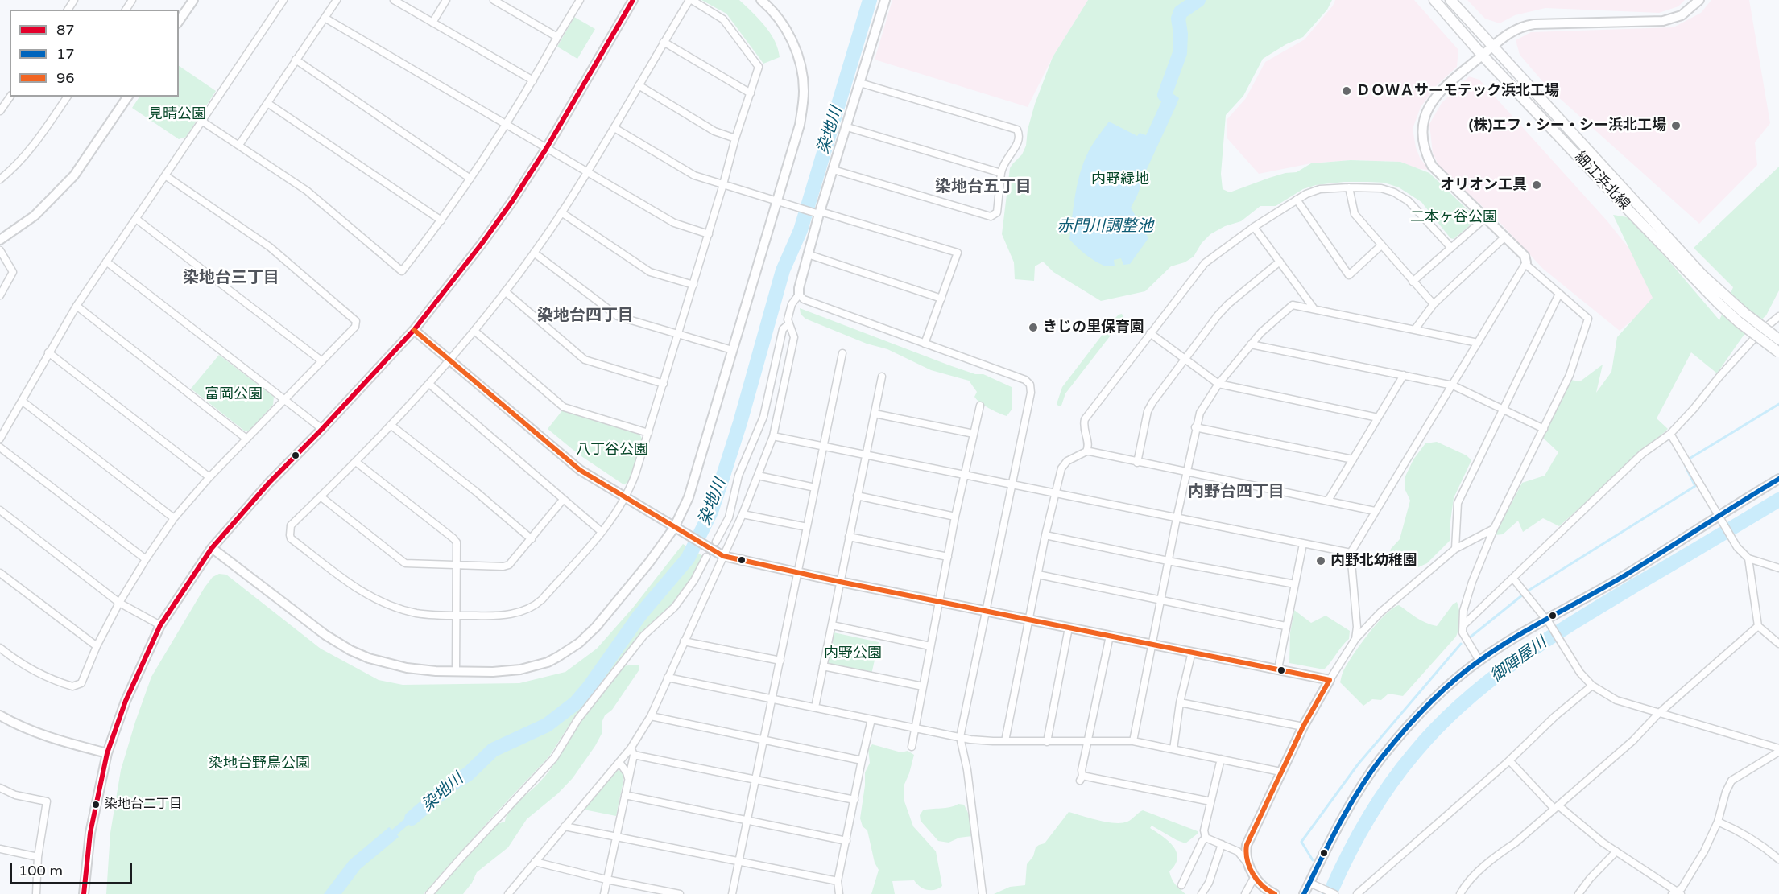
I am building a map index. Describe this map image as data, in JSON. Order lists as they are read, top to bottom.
{
  "streets": {
    "main road": ["細江浜北線"]
  },
  "districts": [
    "染地台五丁目",
    "染地台三丁目",
    "染地台四丁目",
    "内野台四丁目"
  ],
  "water": ["染地川", "赤門川調整池", "御陣屋川"],
  "parks": [
    "見晴公園",
    "内野緑地",
    "二本ヶ谷公園",
    "富岡公園",
    "八丁谷公園",
    "内野公園",
    "染地台野鳥公園"
  ],
  "places": [
    "ＤＯＷＡサーモテック浜北工場",
    "(株)エフ・シー・シー浜北工場",
    "オリオン工具",
    "きじの里保育園",
    "内野北幼稚園",
    "染地台二丁目"
  ],
  "lines": ["transit line 87", "transit line 96", "transit line 17"],
  "legend": ["87", "17", "96"],
  "scale_bar": "100 m"
}
